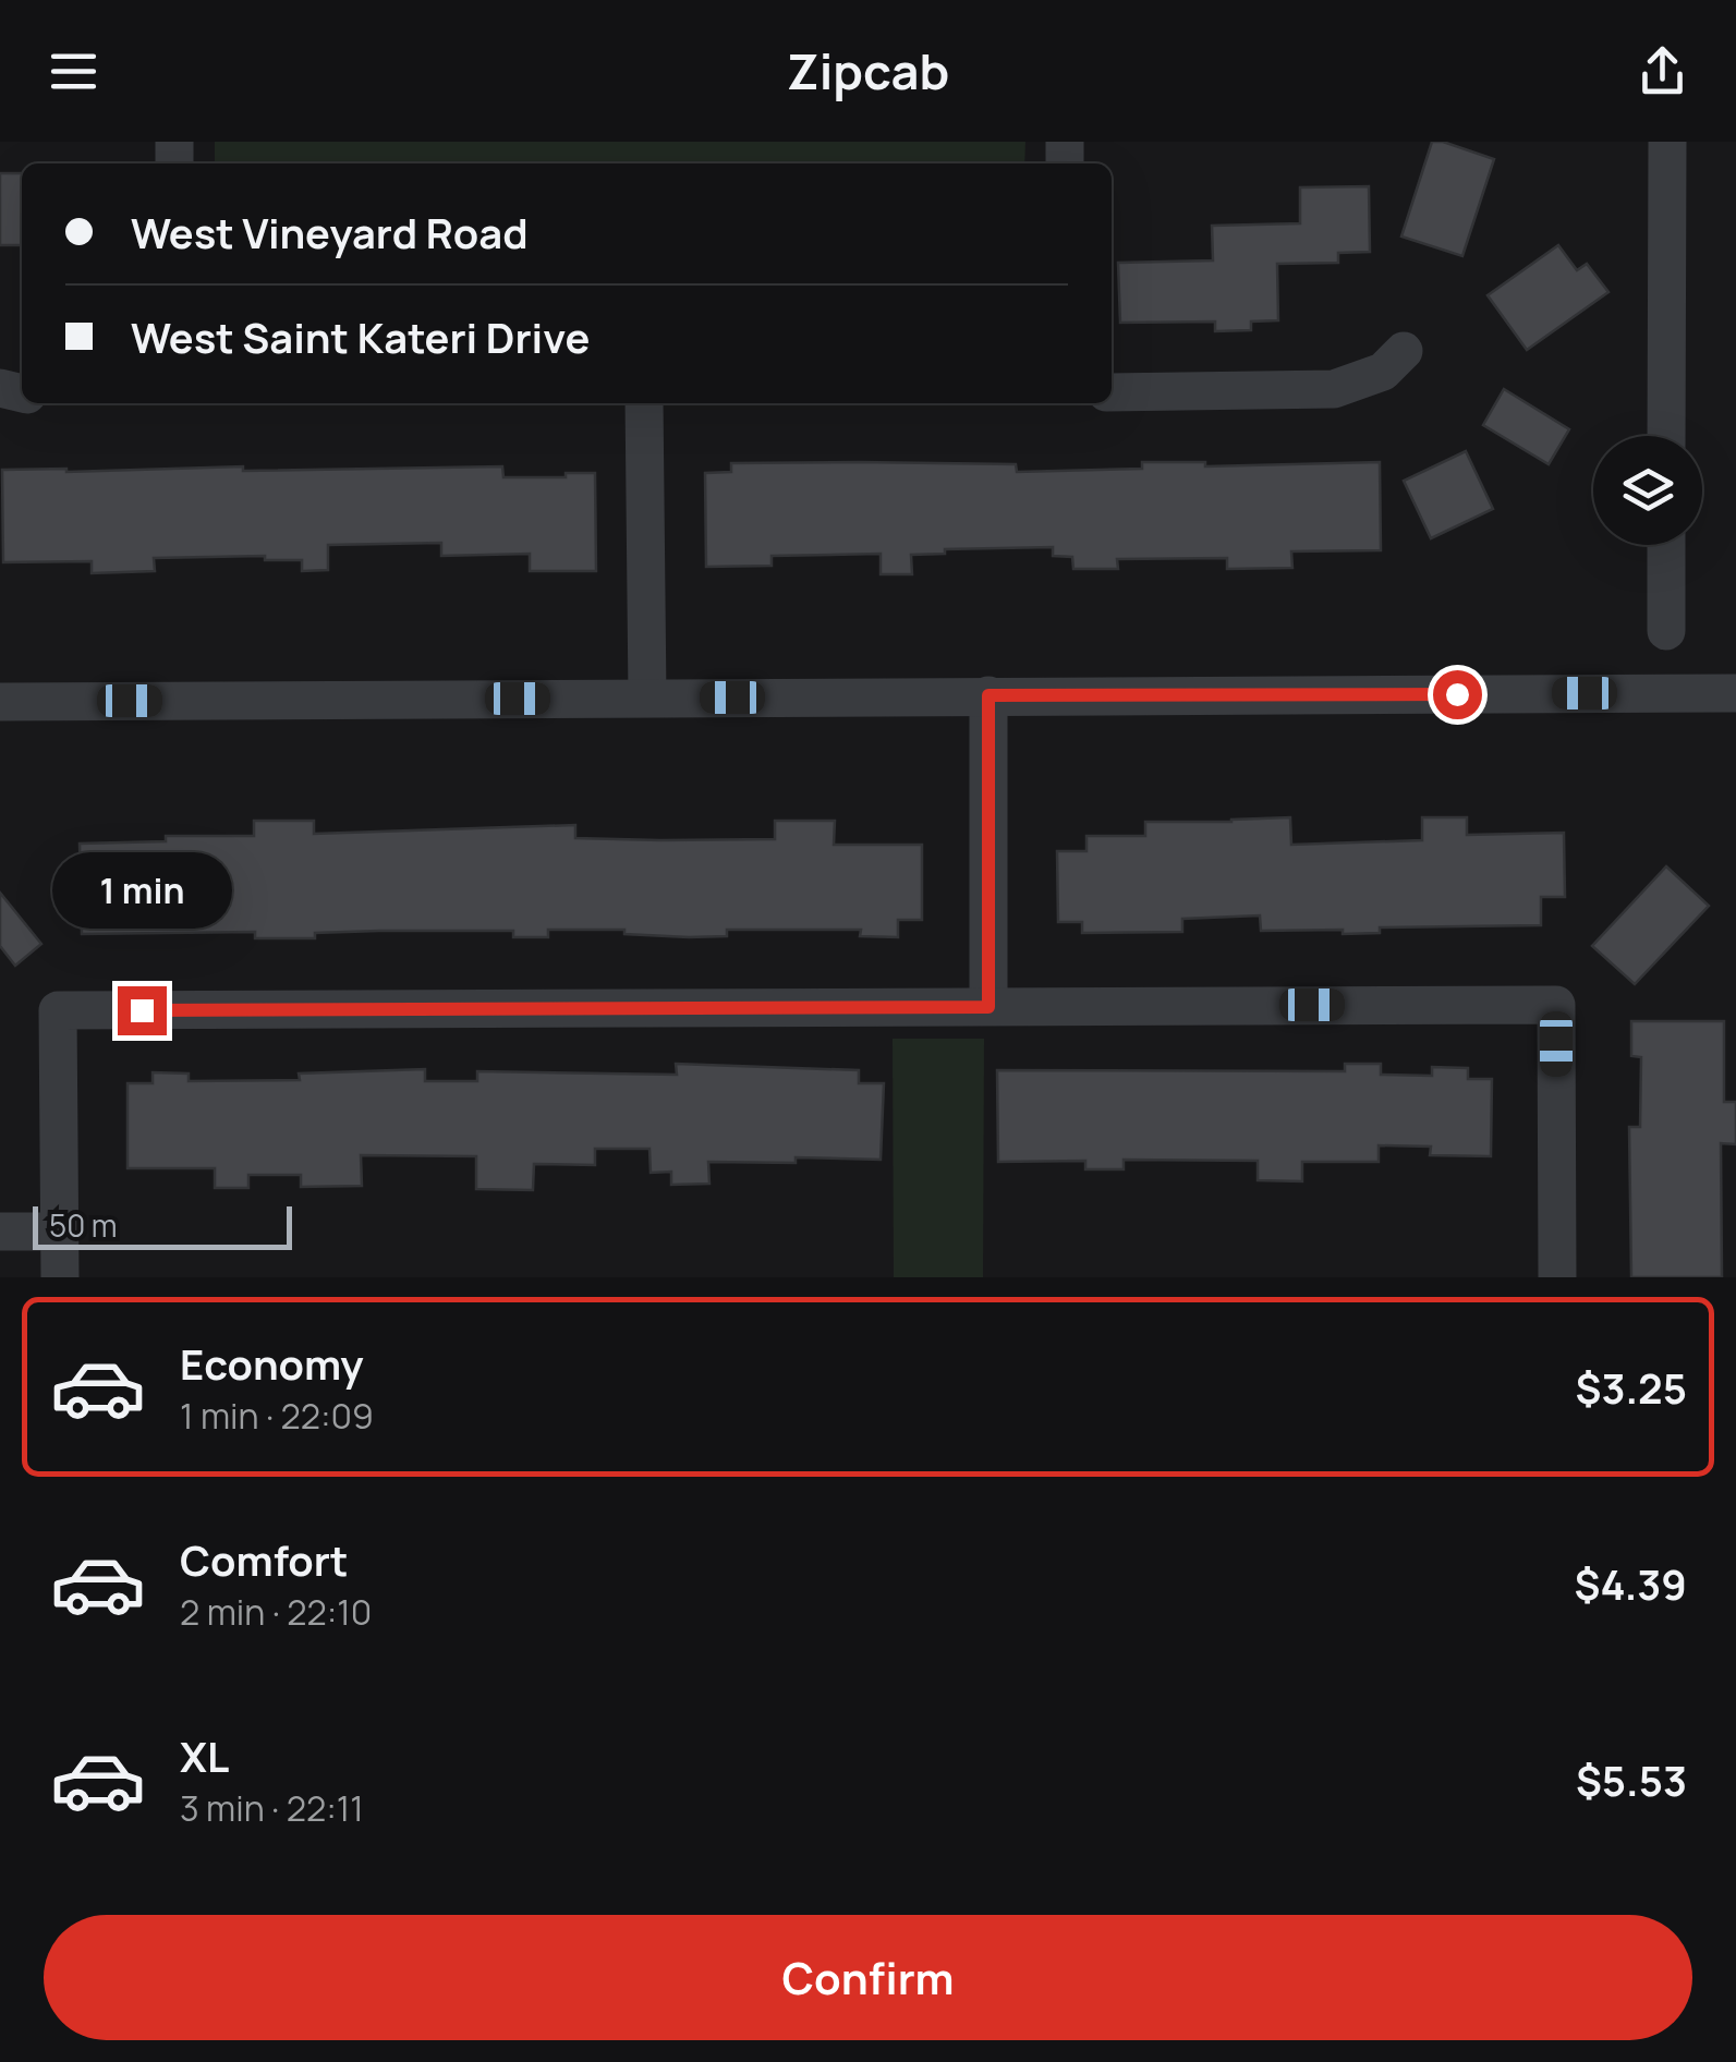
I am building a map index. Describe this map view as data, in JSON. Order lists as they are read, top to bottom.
{
  "scale_bar": "50 m",
  "page": {
    "header": "Zipcab",
    "banner": ["West Vineyard Road", "West Saint Kateri Drive"],
    "bubble": "1 min",
    "scale": "50 m",
    "list": [
      {
        "name": "Economy",
        "note": "1 min · 22:09",
        "value": "$3.25"
      },
      {
        "name": "Comfort",
        "note": "2 min · 22:10",
        "value": "$4.39"
      },
      {
        "name": "XL",
        "note": "3 min · 22:11",
        "value": "$5.53"
      }
    ],
    "buttons": "Confirm"
  }
}
